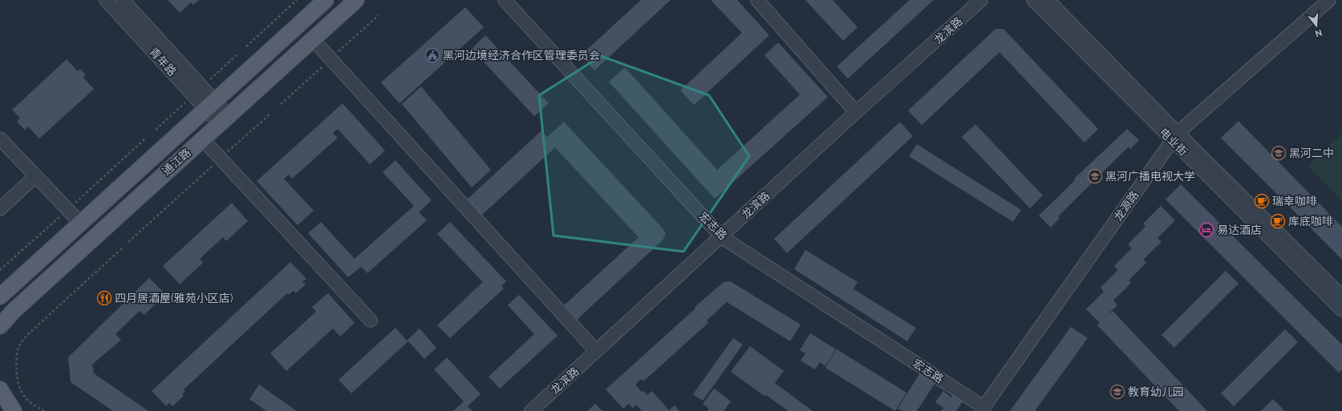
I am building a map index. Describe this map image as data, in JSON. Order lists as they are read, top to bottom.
{
  "streets": {
    "main road": ["通江路"],
    "street": [
      "龙滨路",
      "青年路",
      "电业街",
      "龙源路",
      "宏志路"
    ]
  },
  "crossings": [
    ["龙滨路", "宏志路"],
    ["青年路", "通江路"],
    ["电业街", "龙源路"],
    ["龙源路", "宏志路"]
  ],
  "places": {
    "public building": ["黑河边境经济合作区管理委员会"],
    "school or university": ["黑河二中", "黑河广播电视大学", "教育幼儿园"],
    "cafe": ["瑞幸咖啡", "库底咖啡"],
    "hotel": ["易达酒店"],
    "restaurant": ["四月居酒屋(雅苑小区店)"]
  },
  "north": "bottom"
}
